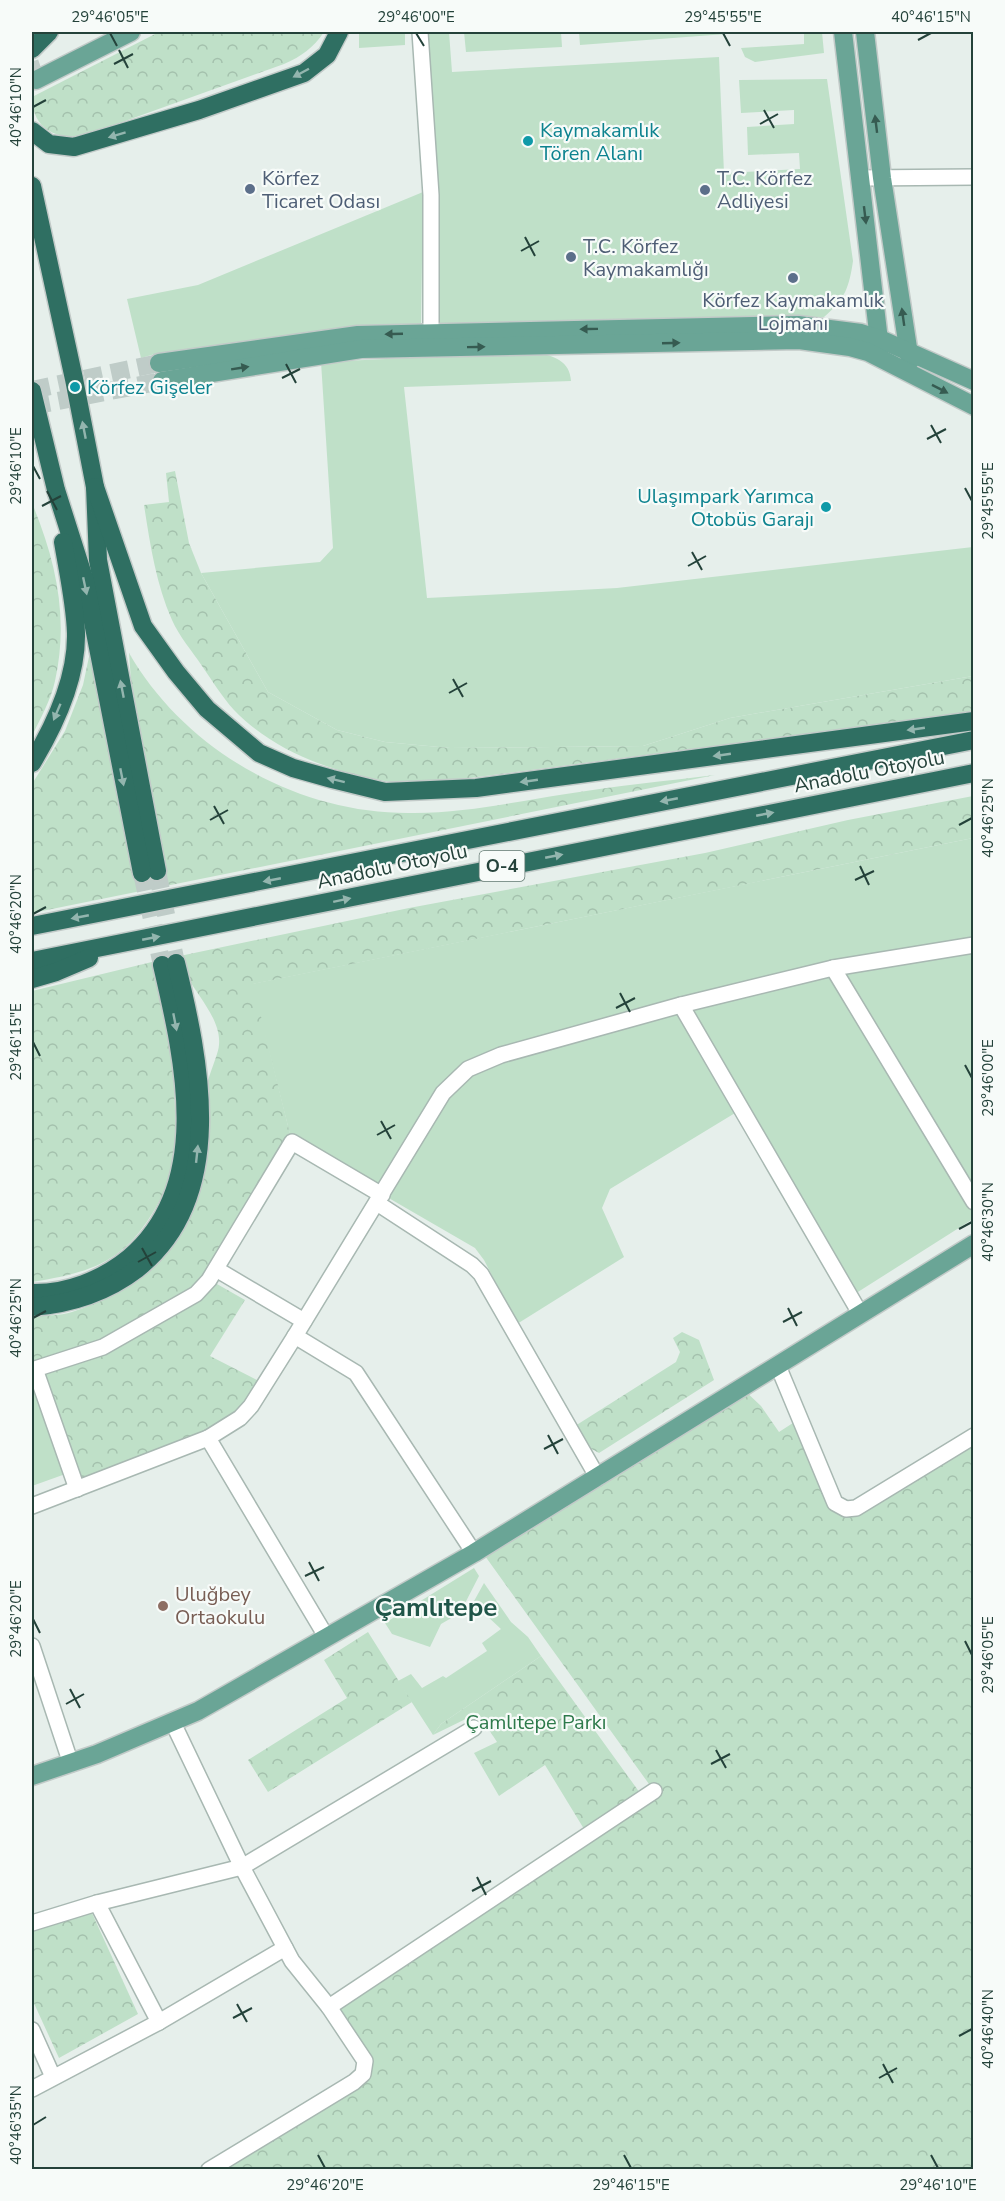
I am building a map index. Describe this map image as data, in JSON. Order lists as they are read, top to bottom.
{
  "streets": {
    "highway": ["Anadolu Otoyolu", "O-4"]
  },
  "districts": ["Çamlıtepe"],
  "parks": ["Çamlıtepe Parkı"],
  "places": [
    "Kaymakamlık Tören Alanı",
    "Körfez Ticaret Odası",
    "T.C. Körfez Adliyesi",
    "T.C. Körfez Kaymakamlığı",
    "Körfez Kaymakamlık Lojmanı",
    "Körfez Gişeler",
    "Ulaşımpark Yarımca Otobüs Garajı",
    "Uluğbey Ortaokulu"
  ],
  "coordinates": [
    "29°46'05\"E",
    "29°46'00\"E",
    "29°45'55\"E",
    "40°46'15\"N",
    "40°46'10\"N",
    "29°46'10\"E",
    "40°46'25\"N",
    "40°46'20\"N",
    "29°46'15\"E",
    "40°46'30\"N",
    "29°46'20\"E",
    "40°46'40\"N",
    "40°46'35\"N"
  ]
}
